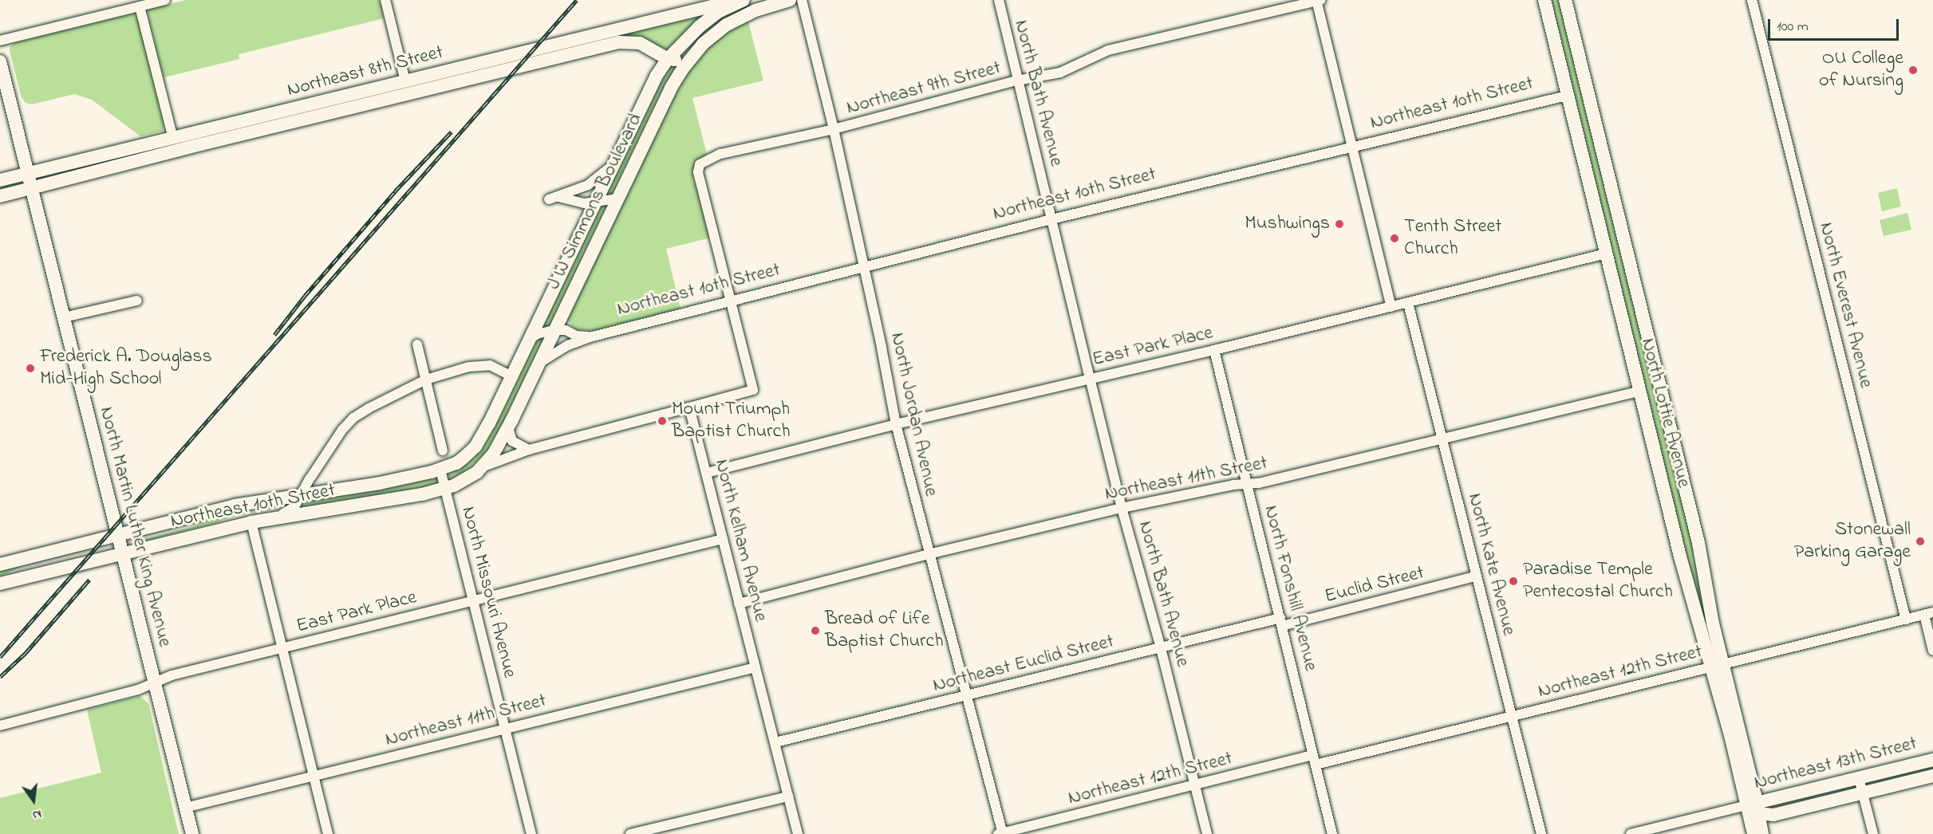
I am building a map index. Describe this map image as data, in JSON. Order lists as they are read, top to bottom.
{
  "streets": {
    "main road": [
      "Northeast 8th Street",
      "Northeast 10th Street",
      "J W Simmons Boulevard",
      "North Lottie Avenue",
      "North Martin Luther King Avenue",
      "Northeast 13th Street"
    ],
    "street": [
      "Northeast 9th Street",
      "North Bath Avenue",
      "North Everest Avenue",
      "East Park Place",
      "North Jordan Avenue",
      "Northeast 11th Street",
      "North Kelham Avenue",
      "North Kate Avenue",
      "Euclid Street",
      "North Fonshill Avenue",
      "North Missouri Avenue",
      "Northeast Euclid Street",
      "Northeast 12th Street"
    ]
  },
  "crossings": [
    ["Northeast 8th Street", "J W Simmons Boulevard"],
    ["Northeast 8th Street", "North Martin Luther King Avenue"],
    ["Northeast 9th Street", "North Bath Avenue"],
    ["Northeast 9th Street", "Northeast 10th Street"],
    ["Northeast 9th Street", "North Jordan Avenue"],
    ["North Bath Avenue", "Northeast 10th Street"],
    ["North Bath Avenue", "East Park Place"],
    ["North Bath Avenue", "Northeast 11th Street"],
    ["North Bath Avenue", "Northeast Euclid Street"],
    ["North Bath Avenue", "Northeast 12th Street"],
    ["Northeast 10th Street", "J W Simmons Boulevard"],
    ["Northeast 10th Street", "North Lottie Avenue"],
    ["Northeast 10th Street", "North Jordan Avenue"],
    ["Northeast 10th Street", "North Martin Luther King Avenue"],
    ["Northeast 10th Street", "North Missouri Avenue"],
    ["North Everest Avenue", "Northeast 12th Street"],
    ["East Park Place", "North Lottie Avenue"],
    ["East Park Place", "North Jordan Avenue"],
    ["East Park Place", "North Martin Luther King Avenue"],
    ["East Park Place", "North Kelham Avenue"],
    ["East Park Place", "North Kate Avenue"],
    ["East Park Place", "North Fonshill Avenue"],
    ["East Park Place", "North Missouri Avenue"],
    ["North Lottie Avenue", "Northeast 11th Street"],
    ["North Lottie Avenue", "Northeast 12th Street"],
    ["North Lottie Avenue", "Northeast 13th Street"],
    ["North Jordan Avenue", "Northeast 11th Street"],
    ["North Jordan Avenue", "Northeast Euclid Street"],
    ["North Jordan Avenue", "Northeast 12th Street"],
    ["Northeast 11th Street", "North Martin Luther King Avenue"],
    ["Northeast 11th Street", "North Kelham Avenue"],
    ["Northeast 11th Street", "North Kate Avenue"],
    ["Northeast 11th Street", "North Fonshill Avenue"],
    ["Northeast 11th Street", "North Missouri Avenue"],
    ["North Kelham Avenue", "Northeast Euclid Street"],
    ["North Kate Avenue", "Euclid Street"],
    ["North Kate Avenue", "Northeast 12th Street"],
    ["Euclid Street", "North Fonshill Avenue"],
    ["Euclid Street", "Northeast Euclid Street"],
    ["North Fonshill Avenue", "Northeast Euclid Street"],
    ["North Fonshill Avenue", "Northeast 12th Street"]
  ],
  "places": [
    "OU College of Nursing",
    "Mushwings",
    "Tenth Street Church",
    "Frederick A. Douglass Mid-High School",
    "Mount Triumph Baptist Church",
    "Stonewall Parking Garage",
    "Paradise Temple Pentecostal Church",
    "Bread of Life Baptist Church"
  ],
  "scale_bar": "100 m",
  "north": "bottom"
}
